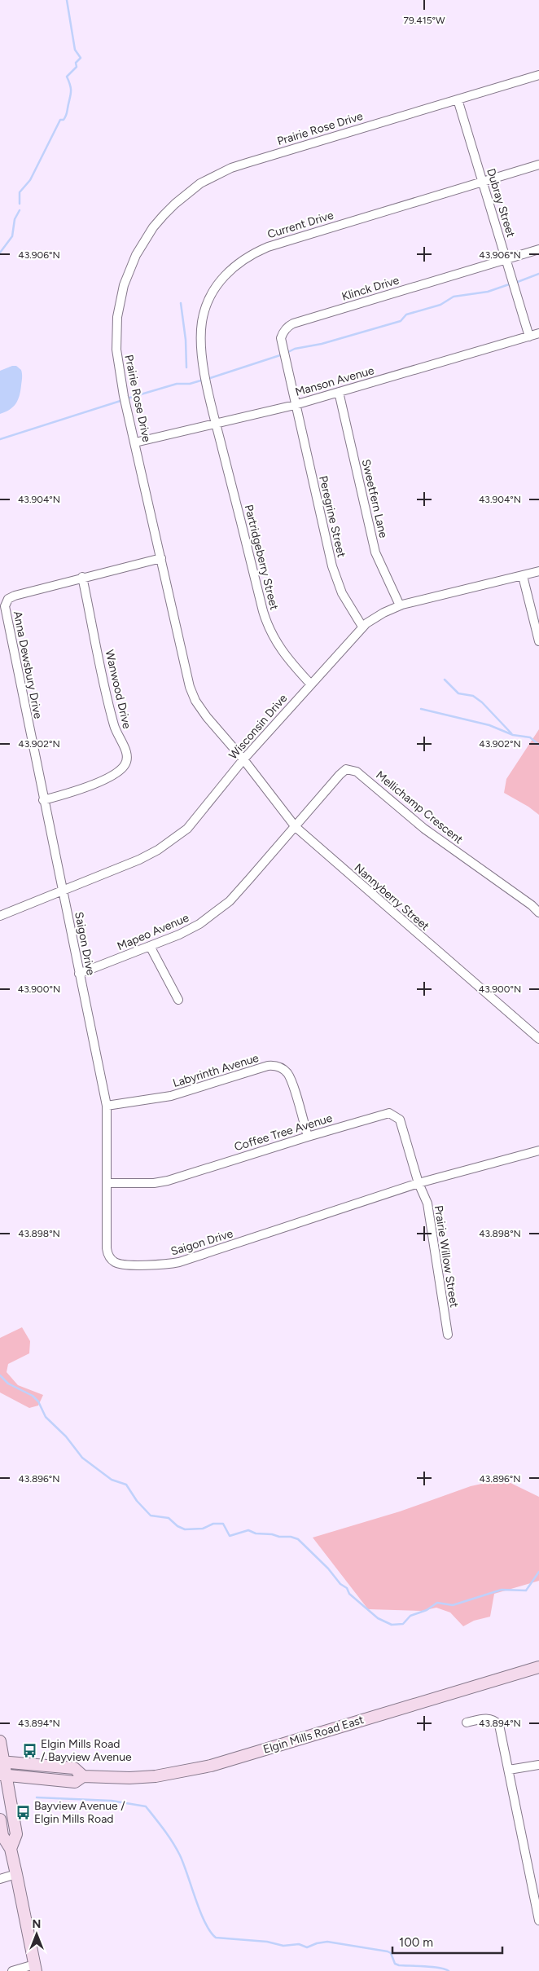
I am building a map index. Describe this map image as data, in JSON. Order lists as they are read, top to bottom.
{
  "streets": {
    "main road": ["Elgin Mills Road East"],
    "street": [
      "Prairie Rose Drive",
      "Dubray Street",
      "Current Drive",
      "Klinck Drive",
      "Manson Avenue",
      "Sweetfern Lane",
      "Peregrine Street",
      "Partridgeberry Street",
      "Anna Dewsbury Drive",
      "Wanwood Drive",
      "Wisconsin Drive",
      "Mellichamp Crescent",
      "Nannyberry Street",
      "Mapeo Avenue",
      "Saigon Drive",
      "Labyrinth Avenue",
      "Coffee Tree Avenue",
      "Prairie Willow Street"
    ]
  },
  "crossings": [
    ["Prairie Rose Drive", "Dubray Street"],
    ["Prairie Rose Drive", "Manson Avenue"],
    ["Prairie Rose Drive", "Anna Dewsbury Drive"],
    ["Prairie Rose Drive", "Wisconsin Drive"],
    ["Prairie Rose Drive", "Nannyberry Street"],
    ["Dubray Street", "Current Drive"],
    ["Dubray Street", "Klinck Drive"],
    ["Dubray Street", "Manson Avenue"],
    ["Current Drive", "Manson Avenue"],
    ["Current Drive", "Partridgeberry Street"],
    ["Klinck Drive", "Manson Avenue"],
    ["Klinck Drive", "Peregrine Street"],
    ["Manson Avenue", "Sweetfern Lane"],
    ["Manson Avenue", "Peregrine Street"],
    ["Manson Avenue", "Partridgeberry Street"],
    ["Sweetfern Lane", "Wisconsin Drive"],
    ["Peregrine Street", "Wisconsin Drive"],
    ["Partridgeberry Street", "Wisconsin Drive"],
    ["Anna Dewsbury Drive", "Wanwood Drive"],
    ["Anna Dewsbury Drive", "Wisconsin Drive"],
    ["Anna Dewsbury Drive", "Saigon Drive"],
    ["Wisconsin Drive", "Nannyberry Street"],
    ["Wisconsin Drive", "Saigon Drive"],
    ["Mellichamp Crescent", "Nannyberry Street"],
    ["Mellichamp Crescent", "Mapeo Avenue"],
    ["Nannyberry Street", "Mapeo Avenue"],
    ["Mapeo Avenue", "Saigon Drive"],
    ["Saigon Drive", "Labyrinth Avenue"],
    ["Saigon Drive", "Coffee Tree Avenue"],
    ["Saigon Drive", "Prairie Willow Street"],
    ["Labyrinth Avenue", "Coffee Tree Avenue"],
    ["Coffee Tree Avenue", "Prairie Willow Street"]
  ],
  "places": {
    "bus stop": ["Elgin Mills Road / Bayview Avenue", "Bayview Avenue / Elgin Mills Road"]
  },
  "scale_bar": "100 m",
  "north": "top",
  "coordinates": [
    "79.415°W",
    "43.906°N",
    "43.904°N",
    "43.902°N",
    "43.900°N",
    "43.898°N",
    "43.896°N",
    "43.894°N"
  ]
}
